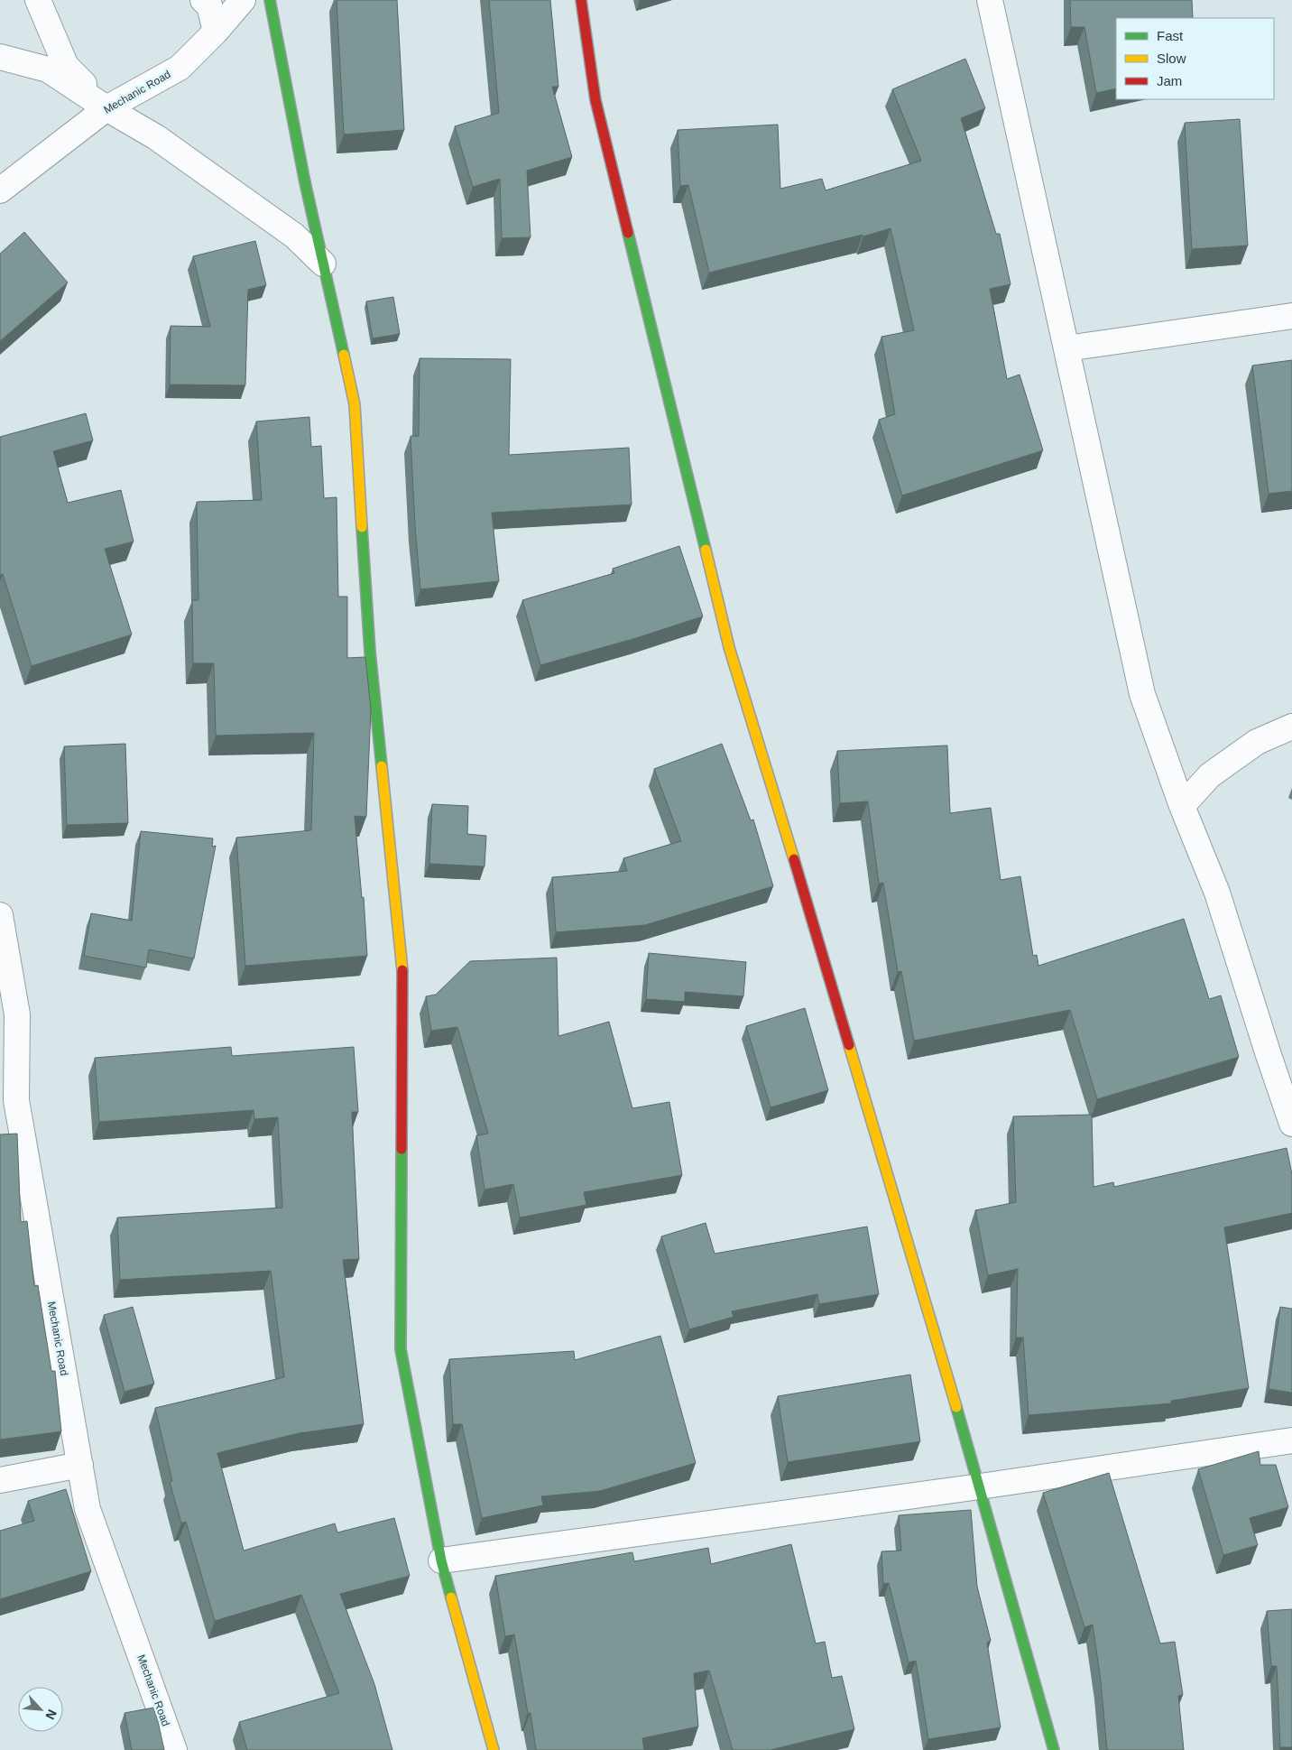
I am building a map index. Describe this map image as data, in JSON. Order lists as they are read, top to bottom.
{
  "streets": {
    "street": ["Mechanic Road"]
  },
  "legend": ["Fast", "Slow", "Jam"],
  "north": "bottom right"
}
